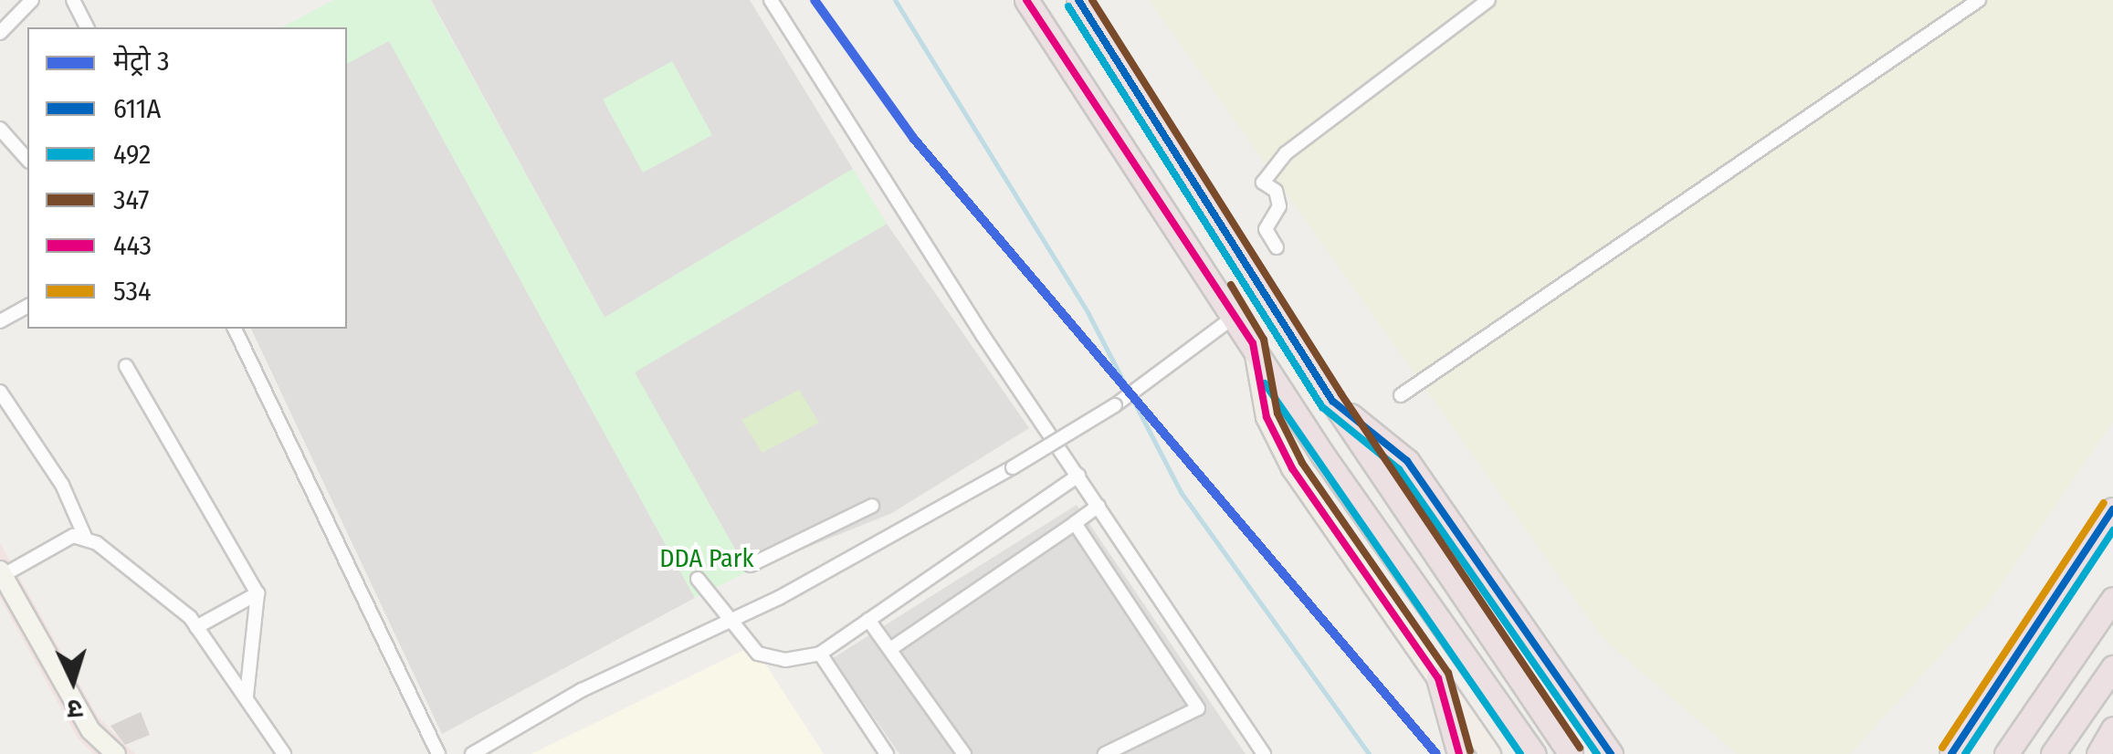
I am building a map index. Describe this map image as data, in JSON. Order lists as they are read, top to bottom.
{
  "parks": ["DDA Park"],
  "lines": [
    "metro line 3",
    "transit line 611A",
    "transit line 347",
    "transit line 443",
    "transit line 492",
    "transit line 534"
  ],
  "legend": [
    "मेट्रो 3",
    "611A",
    "492",
    "347",
    "443",
    "534"
  ],
  "north": "bottom"
}
